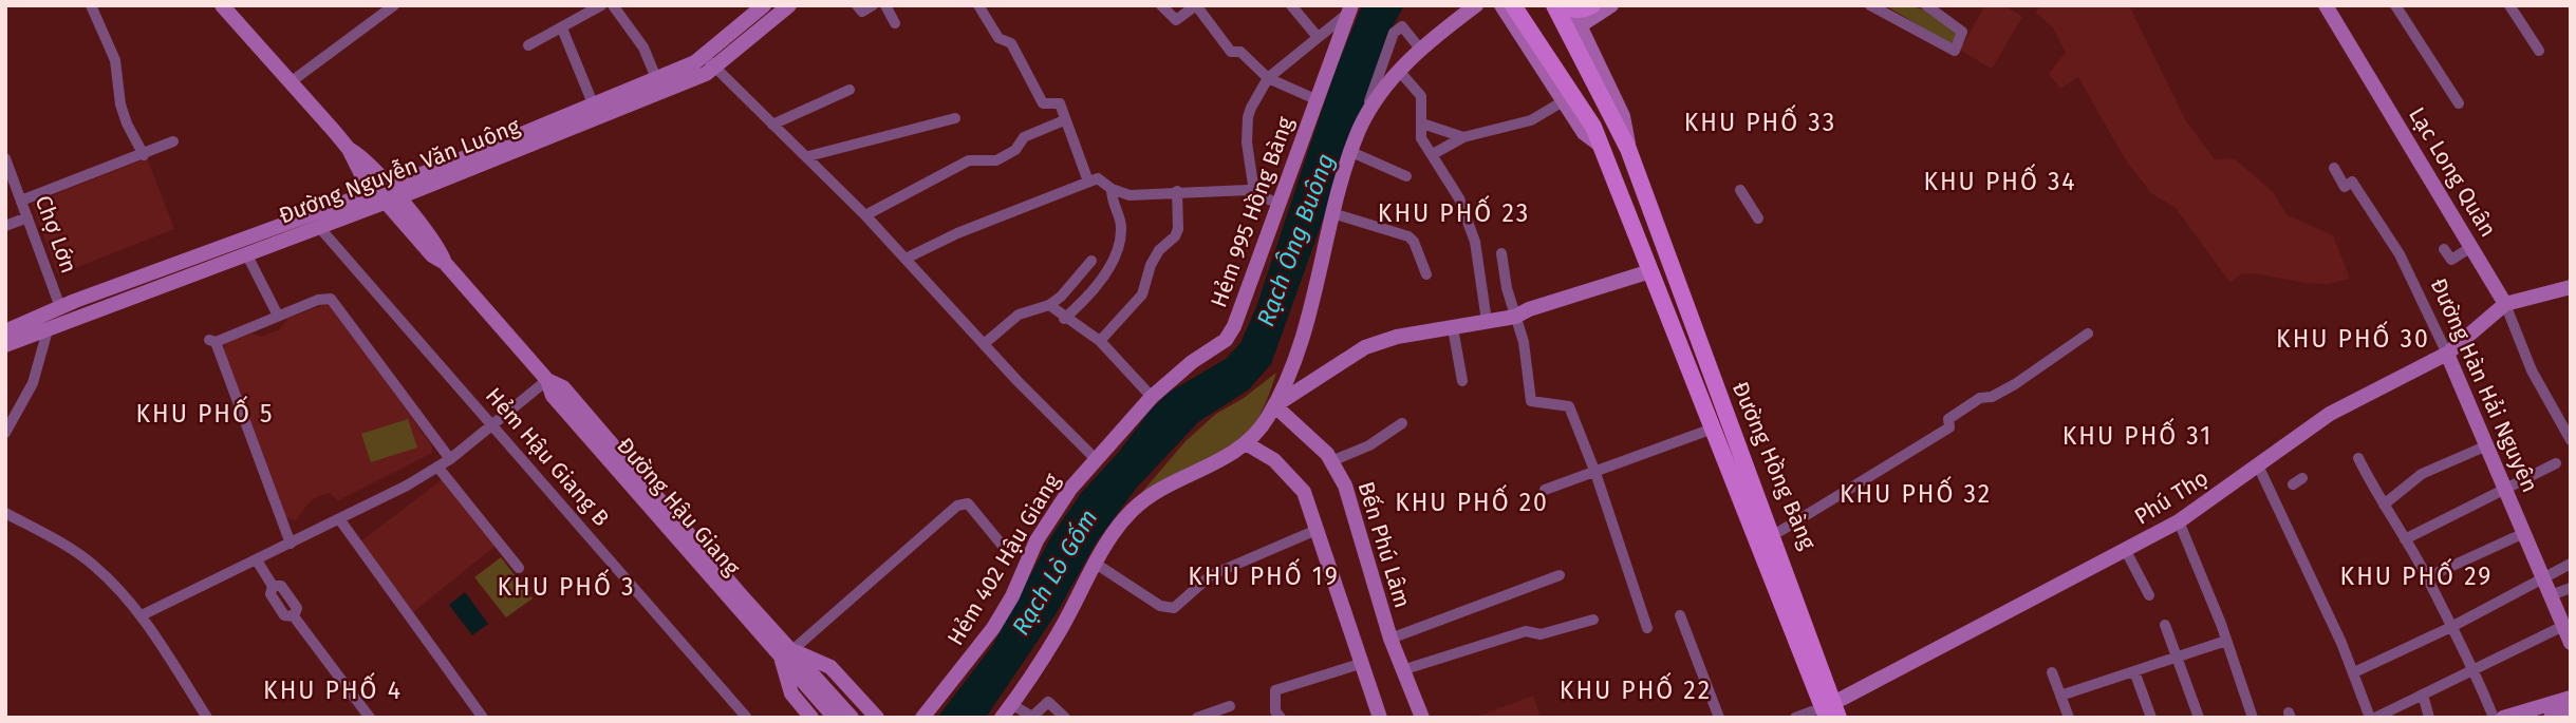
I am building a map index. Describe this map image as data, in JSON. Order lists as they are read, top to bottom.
{
  "streets": {
    "main road": [
      "Đường Nguyễn Văn Luông",
      "Lạc Long Quân",
      "Hẻm 995 Hồng Bàng",
      "Chợ Lớn",
      "Đường Hàn Hải Nguyên",
      "Đường Hồng Bàng",
      "Phú Thọ",
      "Đường Hậu Giang",
      "Bến Phú Lâm",
      "Hẻm 402 Hậu Giang"
    ],
    "street": ["Hẻm Hậu Giang B"]
  },
  "crossings": [
    ["Đường Nguyễn Văn Luông", "Chợ Lớn"],
    ["Đường Nguyễn Văn Luông", "Hẻm Hậu Giang B"],
    ["Đường Nguyễn Văn Luông", "Đường Hậu Giang"],
    ["Lạc Long Quân", "Phú Thọ"],
    ["Hẻm 995 Hồng Bàng", "Hẻm 402 Hậu Giang"],
    ["Đường Hàn Hải Nguyên", "Phú Thọ"],
    ["Đường Hồng Bàng", "Phú Thọ"]
  ],
  "districts": [
    "KHU PHỐ 33",
    "KHU PHỐ 34",
    "KHU PHỐ 23",
    "KHU PHỐ 30",
    "KHU PHỐ 5",
    "KHU PHỐ 31",
    "KHU PHỐ 32",
    "KHU PHỐ 20",
    "KHU PHỐ 19",
    "KHU PHỐ 29",
    "KHU PHỐ 3",
    "KHU PHỐ 4",
    "KHU PHỐ 22"
  ],
  "water": ["Rạch Ông Buông", "Rạch Lò Gốm"]
}
